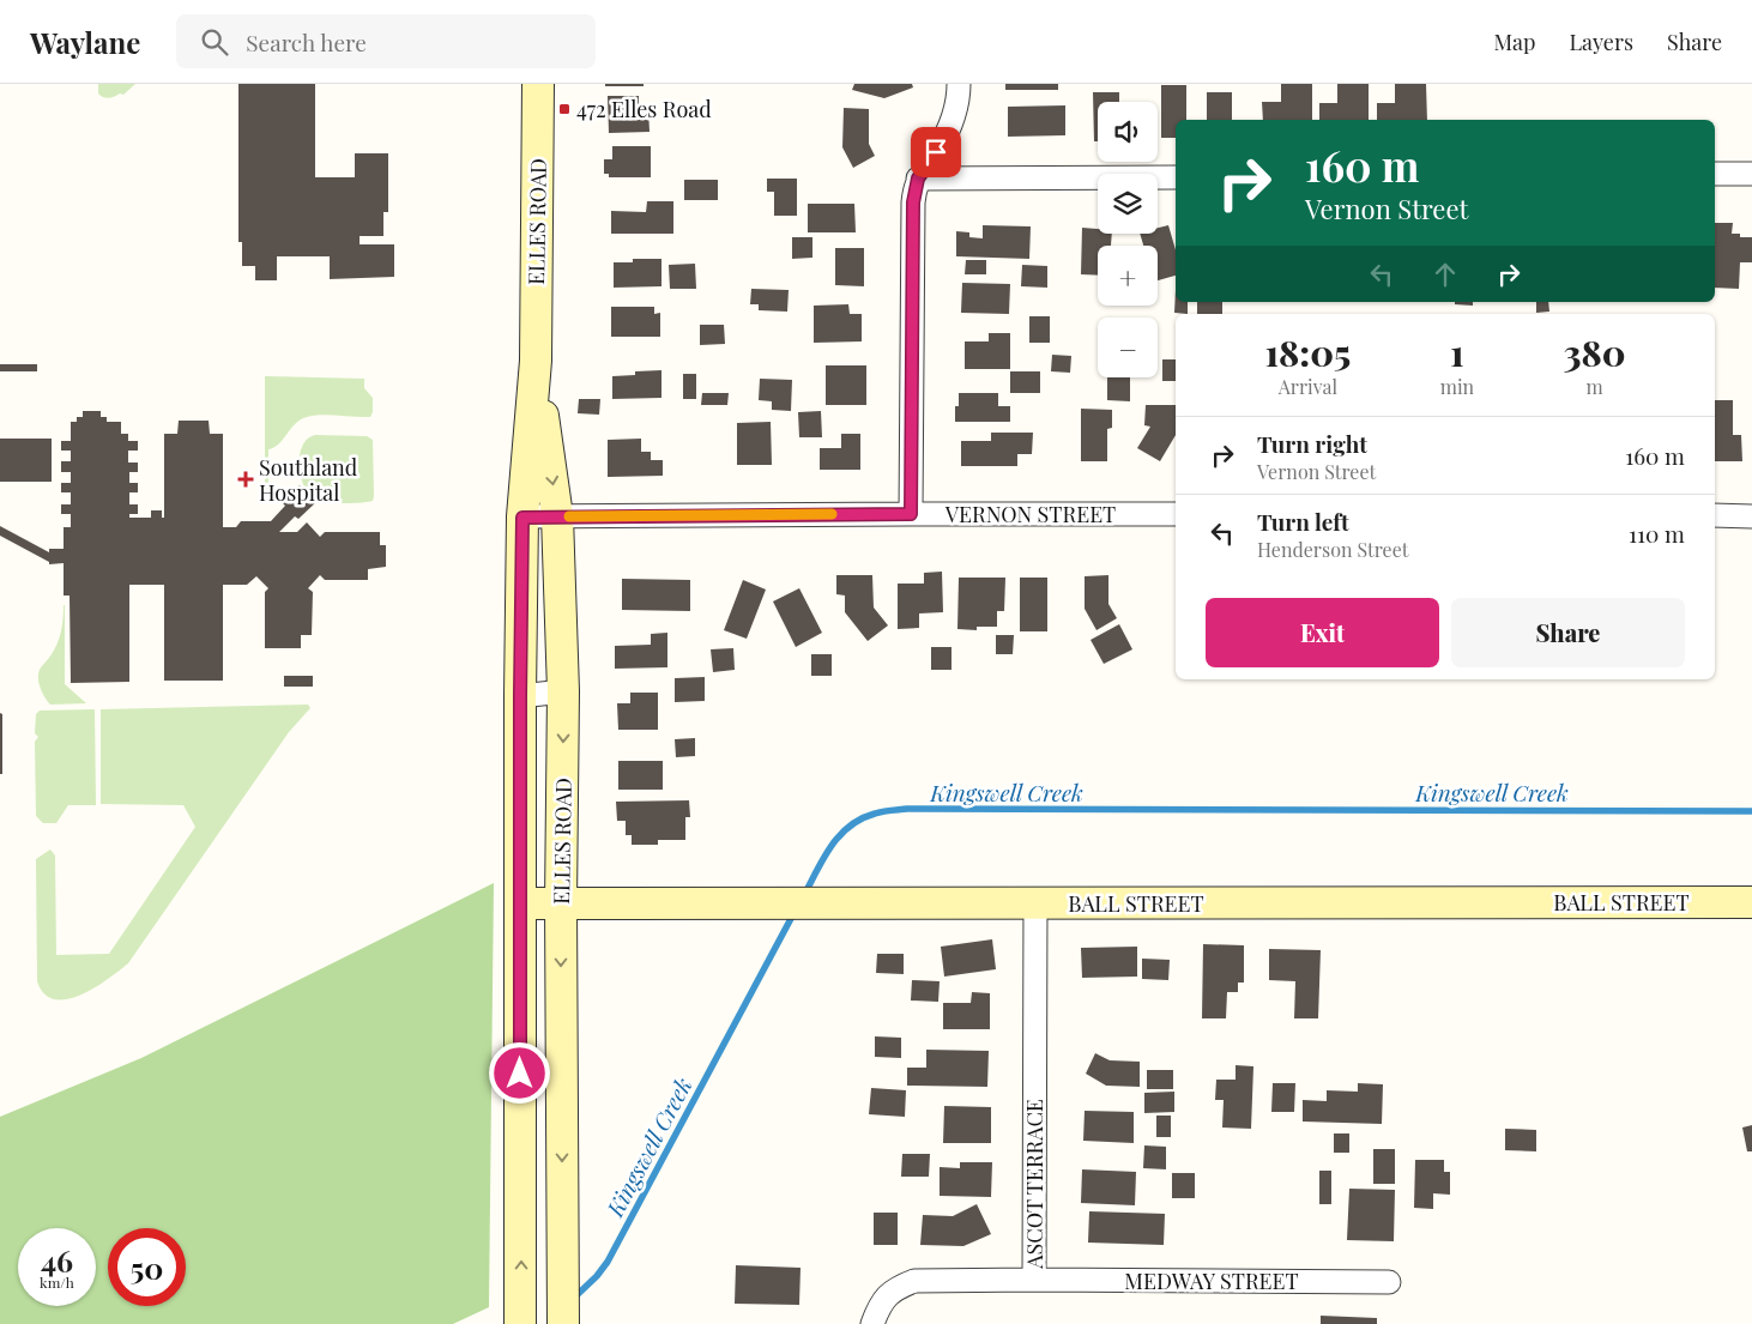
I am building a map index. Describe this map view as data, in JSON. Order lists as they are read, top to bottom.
{
  "streets": {
    "main road": ["ELLES ROAD", "BALL STREET"],
    "street": ["VERNON STREET", "ASCOT TERRACE", "MEDWAY STREET"]
  },
  "crossings": [
    ["ELLES ROAD", "VERNON STREET"],
    ["ELLES ROAD", "BALL STREET"],
    ["BALL STREET", "ASCOT TERRACE"],
    ["ASCOT TERRACE", "MEDWAY STREET"]
  ],
  "water": ["Kingswell Creek"],
  "places": {
    "transit": ["472 Elles Road"],
    "health": ["Southland Hospital"]
  },
  "page": {
    "header": "Waylane",
    "search": "Search here",
    "nav": ["Map", "Layers", "Share"],
    "map_buttons": ["+", "−"],
    "turn": ["160 m", "Vernon Street"],
    "eta": [
      "18:05",
      "Arrival",
      "1",
      "min",
      "380",
      "m"
    ],
    "list": [
      {
        "name": "Turn right",
        "note": "Vernon Street",
        "value": "160 m"
      },
      {
        "name": "Turn left",
        "note": "Henderson Street",
        "value": "110 m"
      }
    ],
    "buttons": ["Exit", "Share"],
    "speed": "46 km/h",
    "limit": "50"
  }
}
